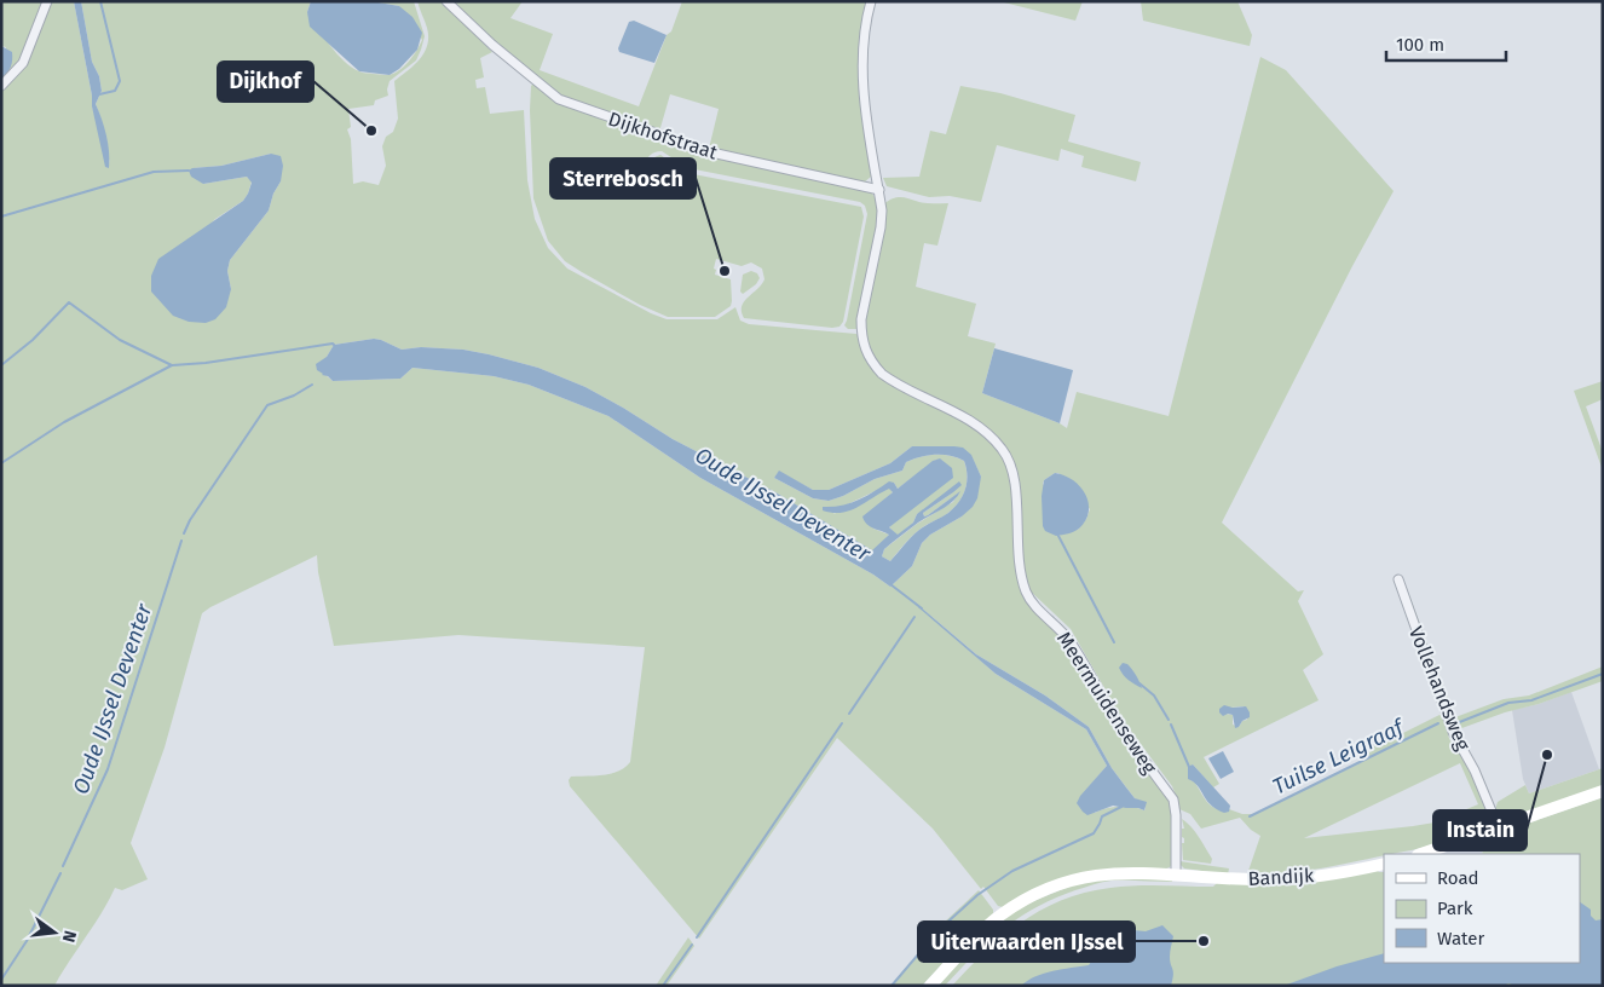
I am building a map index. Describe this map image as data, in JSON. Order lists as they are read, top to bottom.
{
  "streets": {
    "street": [
      "Dijkhofstraat",
      "Vollehandsweg",
      "Meermuidenseweg",
      "Bandijk"
    ]
  },
  "crossings": [
    ["Dijkhofstraat", "Meermuidenseweg"],
    ["Meermuidenseweg", "Bandijk"]
  ],
  "water": ["Oude IJssel Deventer", "Tuilse Leigraaf"],
  "places": [
    "Dijkhof",
    "Sterrebosch",
    "Instain",
    "Uiterwaarden IJssel"
  ],
  "legend": ["Road", "Park", "Water"],
  "scale_bar": "100 m",
  "north": "right"
}
